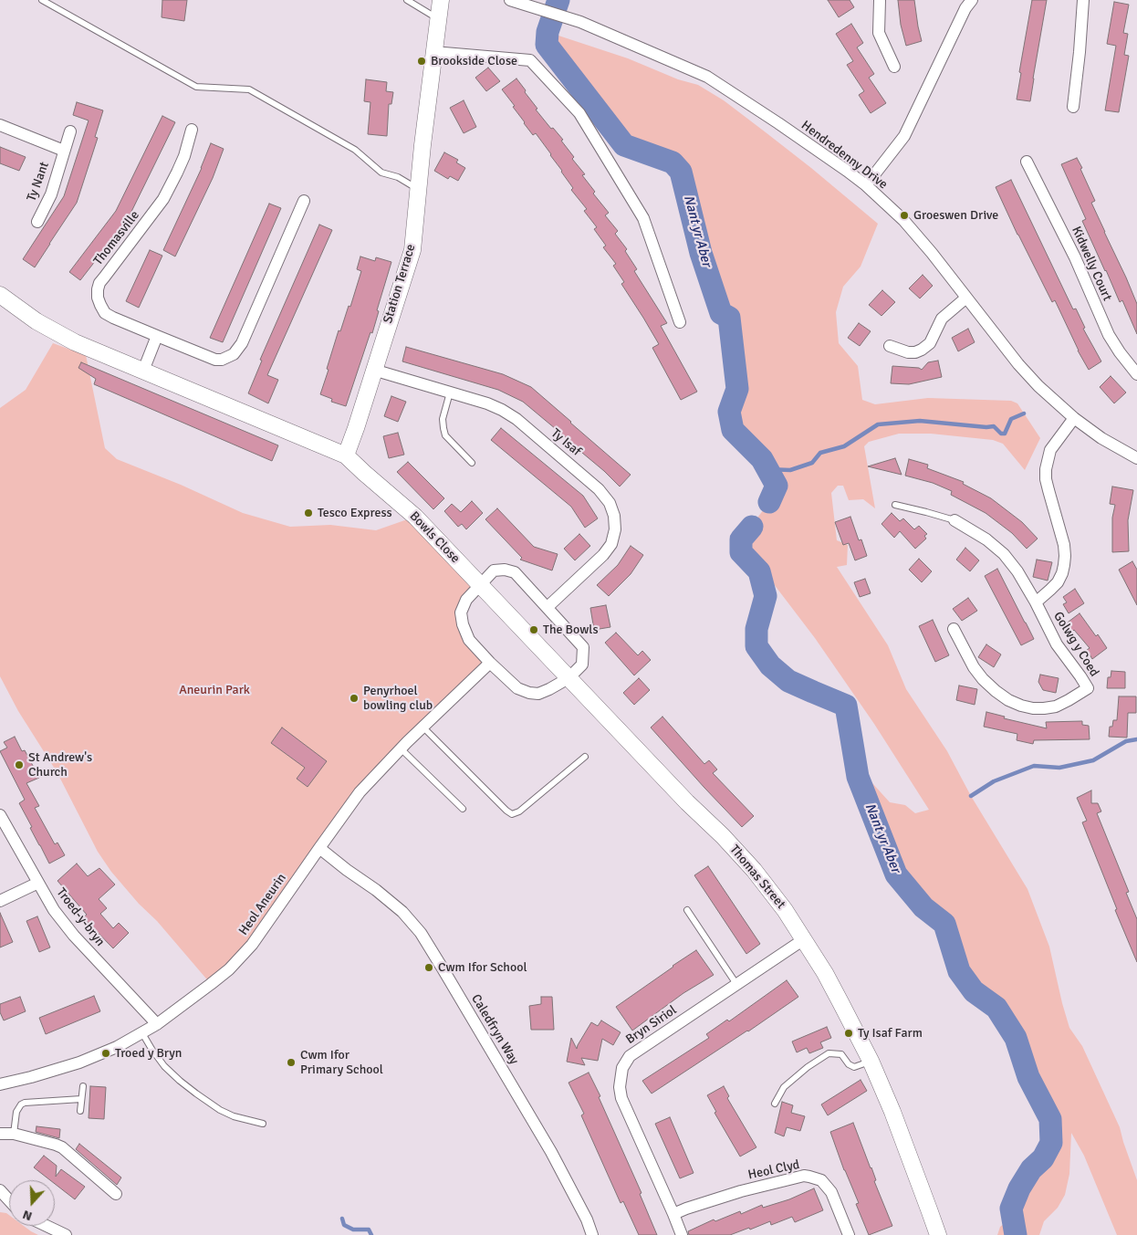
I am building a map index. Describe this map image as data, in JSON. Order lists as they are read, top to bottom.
{
  "streets": {
    "main road": ["Station Terrace", "Bowls Close", "Thomas Street"],
    "street": [
      "Hendredenny Drive",
      "Ty Nant",
      "Thomasville",
      "Kidwelly Court",
      "Ty Isaf",
      "Golwg y Coed",
      "Heol Aneurin",
      "Troed-y-bryn",
      "Bryn Siriol",
      "Caledfryn Way",
      "Heol Clyd"
    ]
  },
  "crossings": [
    ["Station Terrace", "Ty Isaf"],
    ["Station Terrace", "Bowls Close"],
    ["Bowls Close", "Thomas Street"],
    ["Thomas Street", "Bryn Siriol"],
    ["Heol Aneurin", "Troed-y-bryn"],
    ["Heol Aneurin", "Caledfryn Way"],
    ["Bryn Siriol", "Heol Clyd"]
  ],
  "water": ["Nant yr Aber"],
  "parks": ["Aneurin Park"],
  "places": [
    "Brookside Close",
    "Groeswen Drive",
    "Tesco Express",
    "The Bowls",
    "Penyrhoel bowling club",
    "St Andrew's Church",
    "Cwm Ifor School",
    "Ty Isaf Farm",
    "Troed y Bryn",
    "Cwm Ifor Primary School"
  ],
  "north": "bottom"
}
